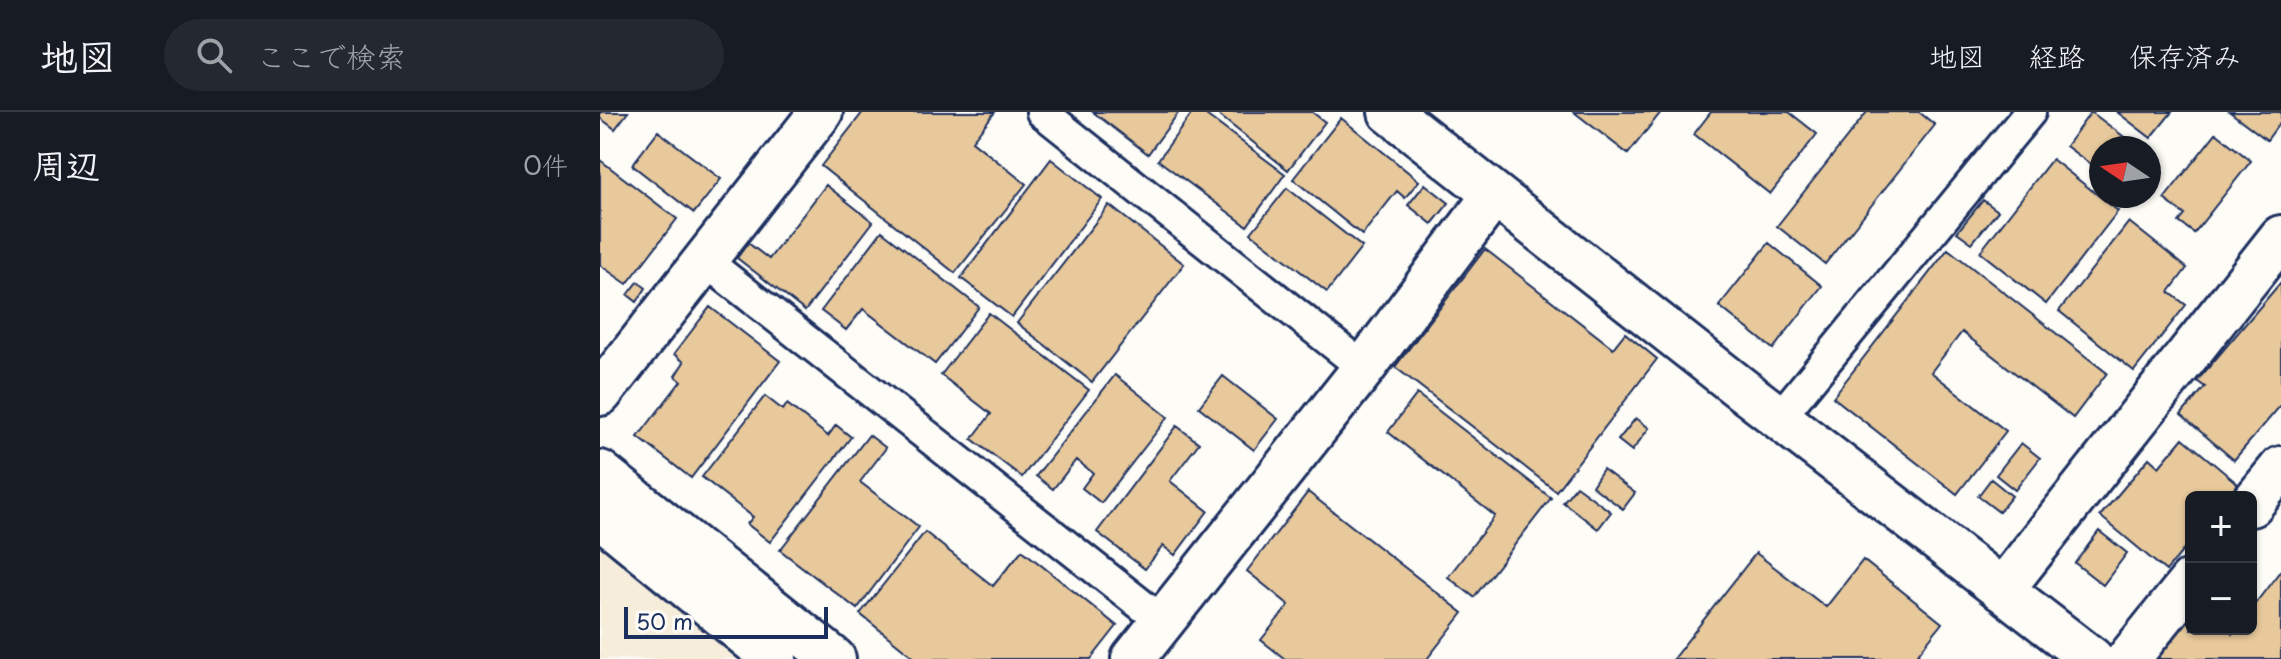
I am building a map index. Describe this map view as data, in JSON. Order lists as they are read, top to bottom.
{
  "scale_bar": "50 m",
  "north": "left",
  "page": {
    "header": "地図",
    "search": "ここで検索",
    "nav": ["地図", "経路", "保存済み"],
    "heading": ["周辺", "0件"],
    "map_buttons": ["+", "−"],
    "scale": "50 m"
  }
}
